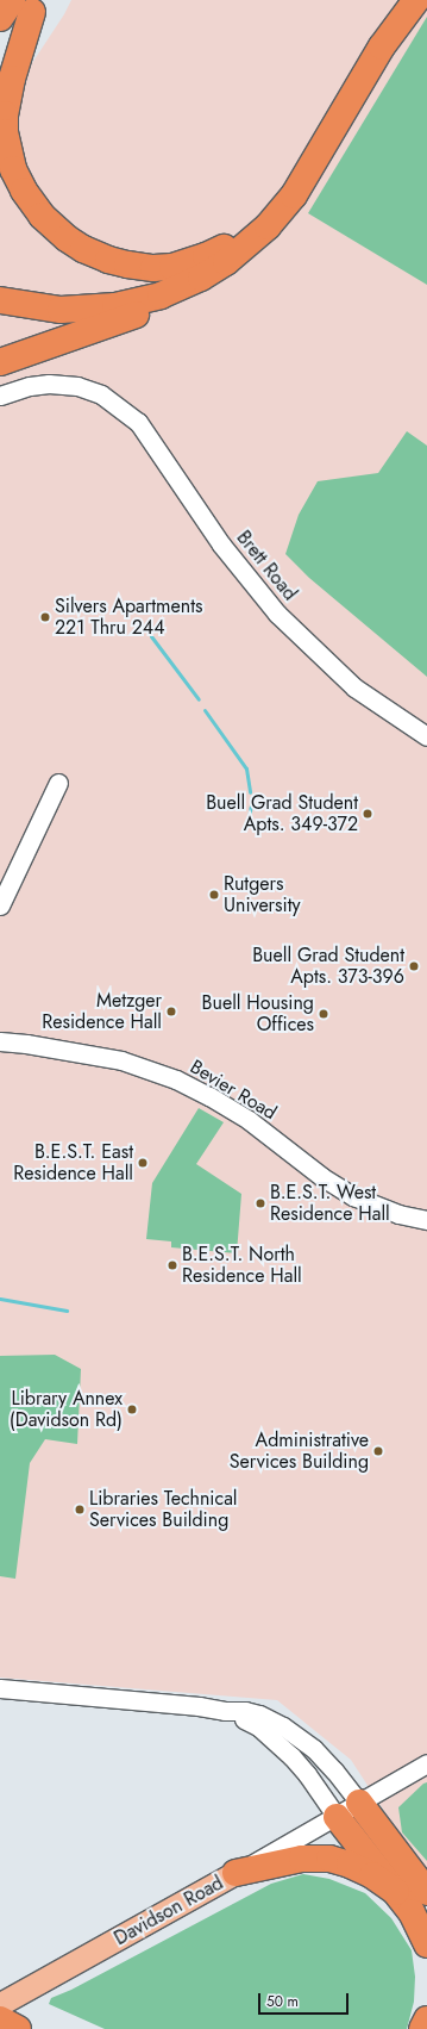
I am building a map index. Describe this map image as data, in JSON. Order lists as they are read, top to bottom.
{
  "streets": {
    "main road": ["Davidson Road"],
    "street": ["Brett Road", "Bevier Road"]
  },
  "places": [
    "Silvers Apartments 221 Thru 244",
    "Buell Grad Student Apts. 349-372",
    "Rutgers University",
    "Buell Grad Student Apts. 373-396",
    "Metzger Residence Hall",
    "Buell Housing Offices",
    "B.E.S.T. East Residence Hall",
    "B.E.S.T. West Residence Hall",
    "B.E.S.T. North Residence Hall",
    "Library Annex (Davidson Rd)",
    "Administrative Services Building",
    "Libraries Technical Services Building"
  ],
  "scale_bar": "50 m"
}
